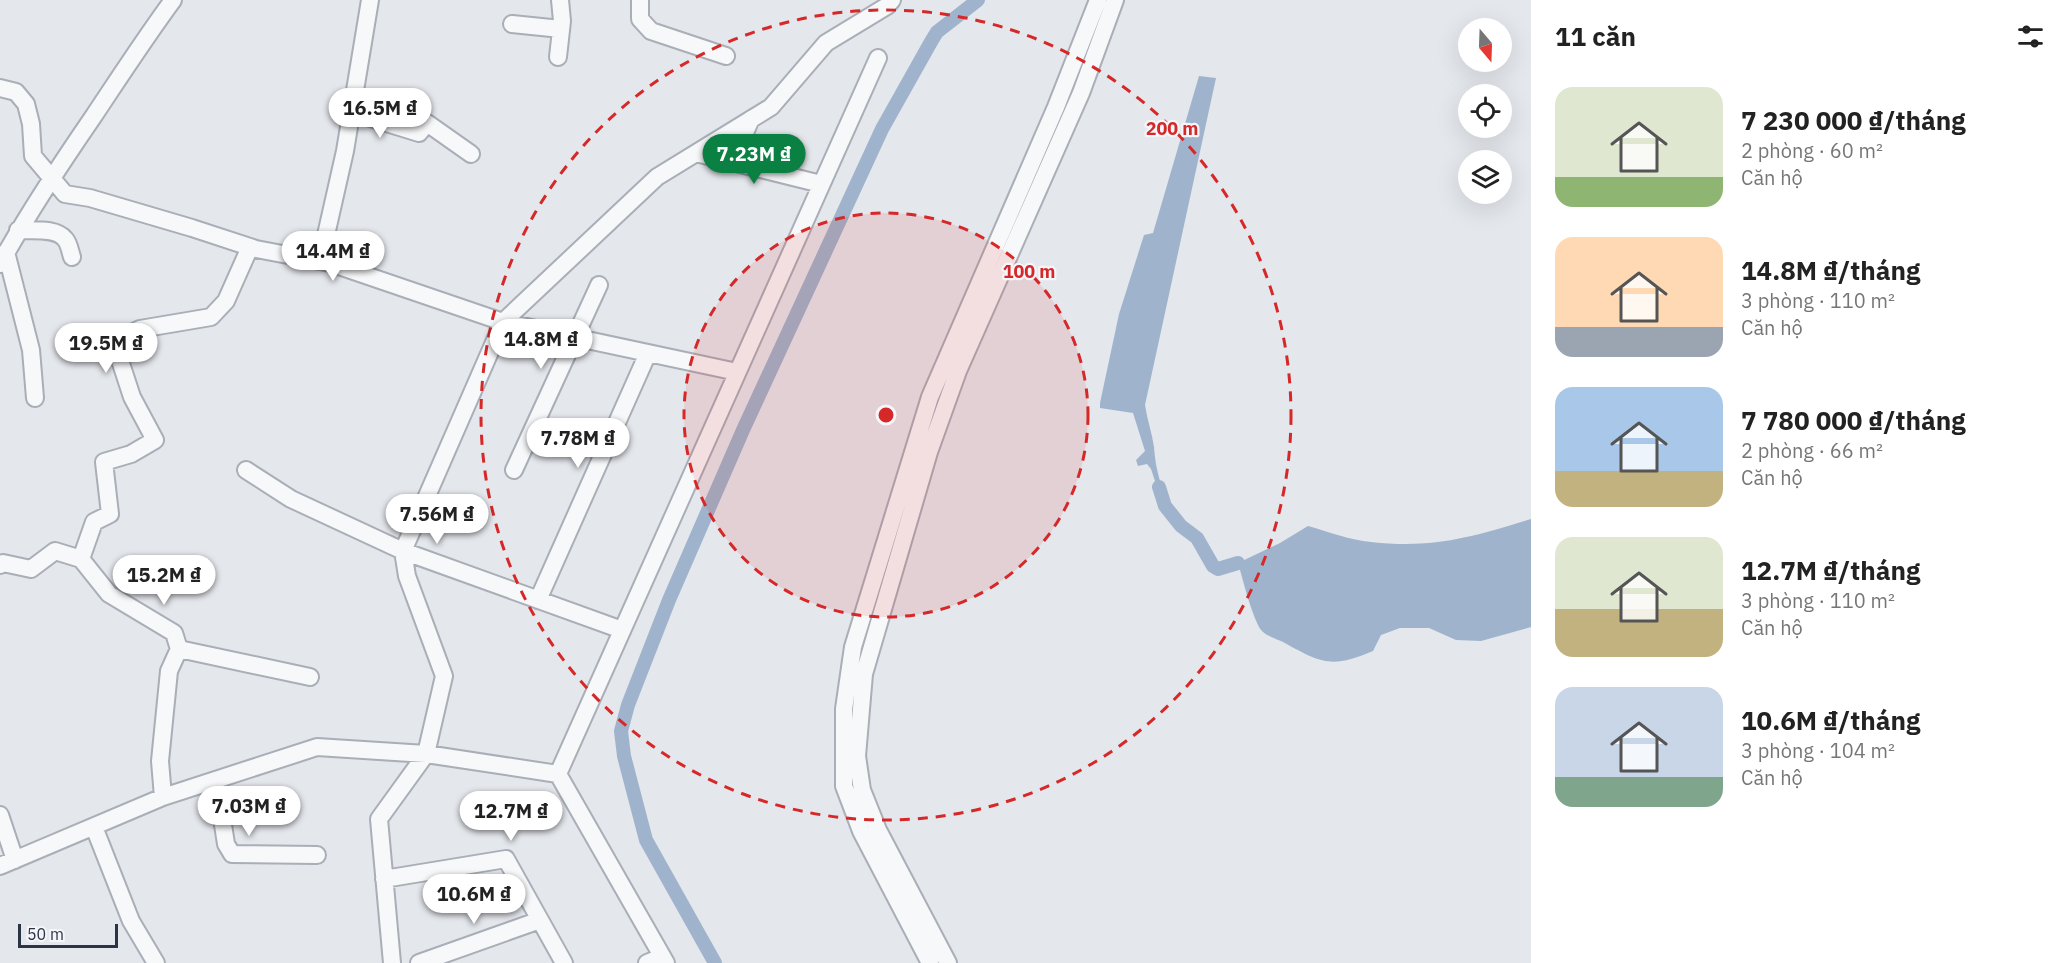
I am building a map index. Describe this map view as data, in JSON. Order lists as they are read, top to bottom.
{
  "scale_bar": "50 m",
  "north": "bottom",
  "page": {
    "heading": "11 căn",
    "list": [
      {
        "name": "7 230 000 ₫/tháng",
        "note": "2 phòng · 60 m² · Căn hộ"
      },
      {
        "name": "14.8M ₫/tháng",
        "note": "3 phòng · 110 m² · Căn hộ"
      },
      {
        "name": "7 780 000 ₫/tháng",
        "note": "2 phòng · 66 m² · Căn hộ"
      },
      {
        "name": "12.7M ₫/tháng",
        "note": "3 phòng · 110 m² · Căn hộ"
      },
      {
        "name": "10.6M ₫/tháng",
        "note": "3 phòng · 104 m² · Căn hộ"
      }
    ],
    "price": [
      "16.5M ₫",
      "7.23M ₫",
      "14.4M ₫",
      "14.8M ₫",
      "19.5M ₫",
      "7.78M ₫",
      "7.56M ₫",
      "15.2M ₫",
      "7.03M ₫",
      "12.7M ₫",
      "10.6M ₫"
    ],
    "scale": "50 m"
  },
  "rings": ["200 m", "100 m"]
}
